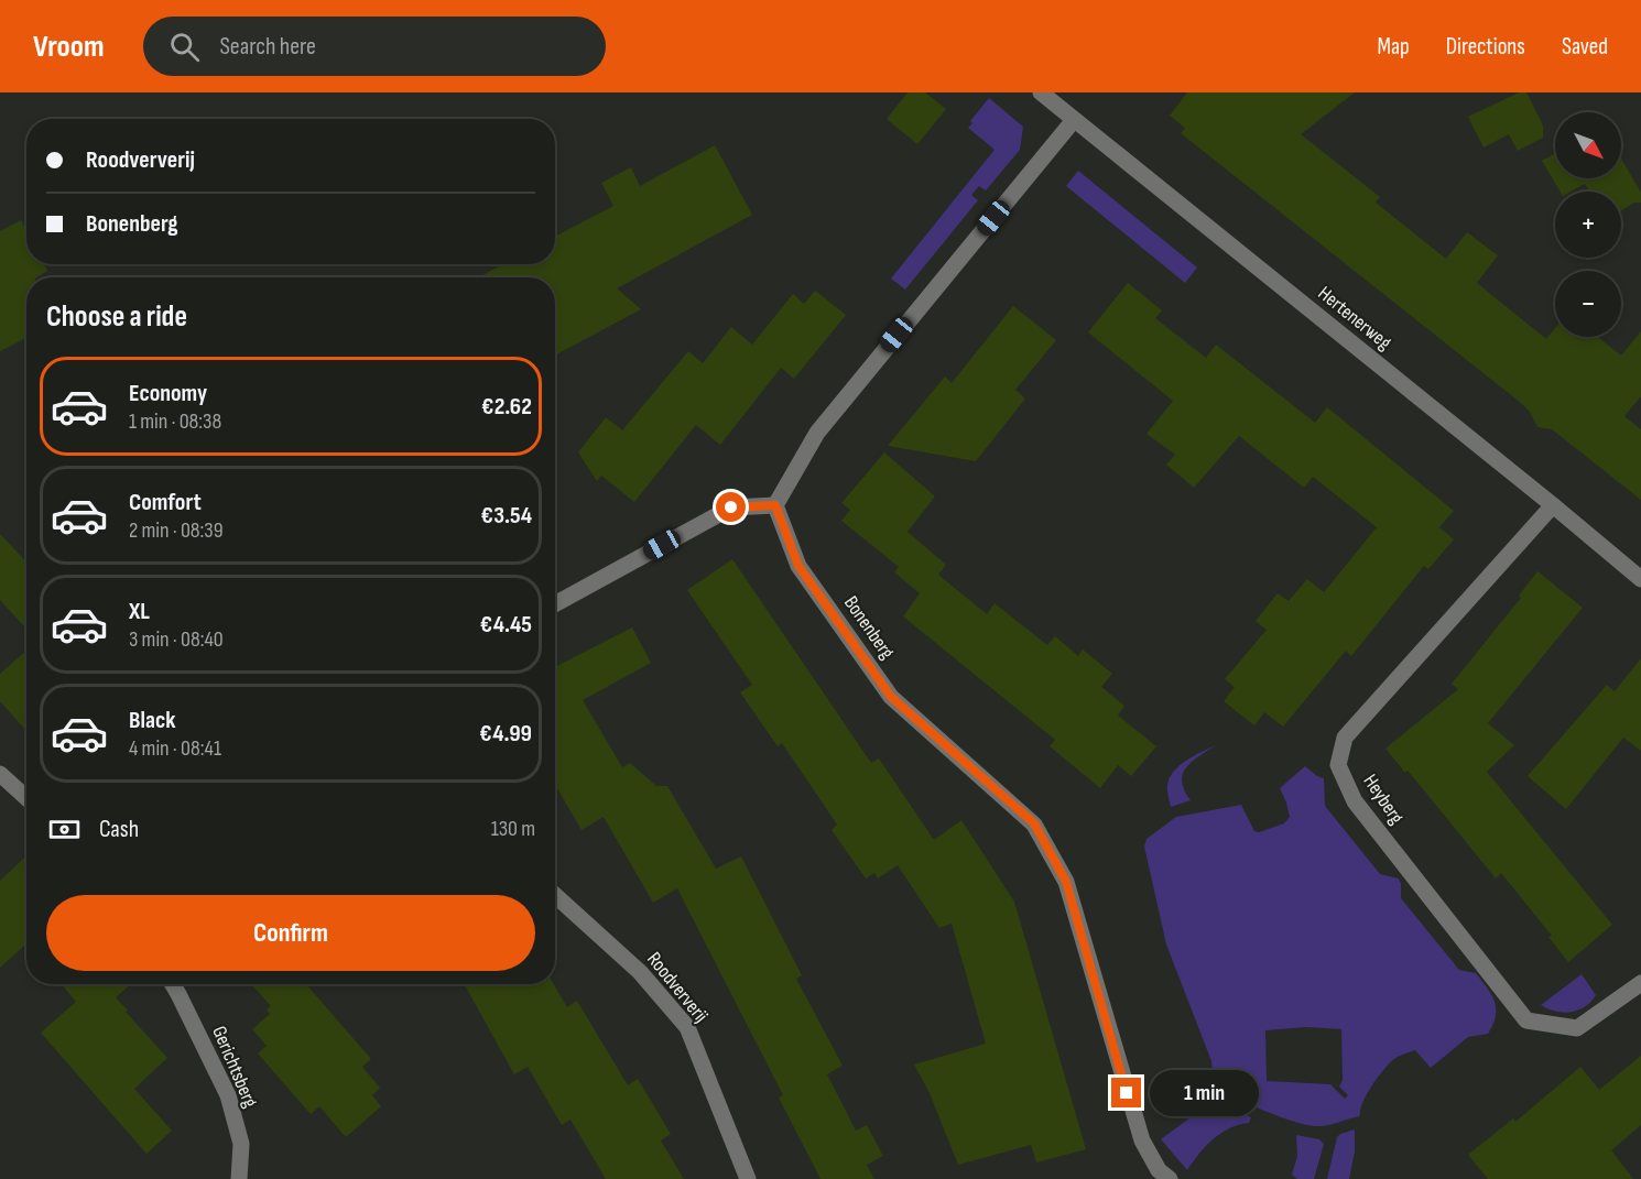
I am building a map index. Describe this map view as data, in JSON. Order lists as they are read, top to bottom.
{
  "streets": {
    "street": [
      "Hertenerweg",
      "Bonenberg",
      "Heyberg",
      "Roodververij",
      "Gerichtsberg"
    ]
  },
  "crossings": [
    ["Hertenerweg", "Heyberg"]
  ],
  "north": "bottom right",
  "page": {
    "header": "Vroom",
    "search": "Search here",
    "nav": ["Map", "Directions", "Saved"],
    "map_buttons": ["+", "−"],
    "banner": ["Roodververij", "Bonenberg"],
    "heading": "Choose a ride",
    "list": [
      {
        "name": "Economy",
        "note": "1 min · 08:38",
        "value": "€2.62"
      },
      {
        "name": "Comfort",
        "note": "2 min · 08:39",
        "value": "€3.54"
      },
      {
        "name": "XL",
        "note": "3 min · 08:40",
        "value": "€4.45"
      },
      {
        "name": "Black",
        "note": "4 min · 08:41",
        "value": "€4.99"
      }
    ],
    "pay": ["Cash", "130 m"],
    "buttons": "Confirm",
    "bubble": "1 min"
  }
}
